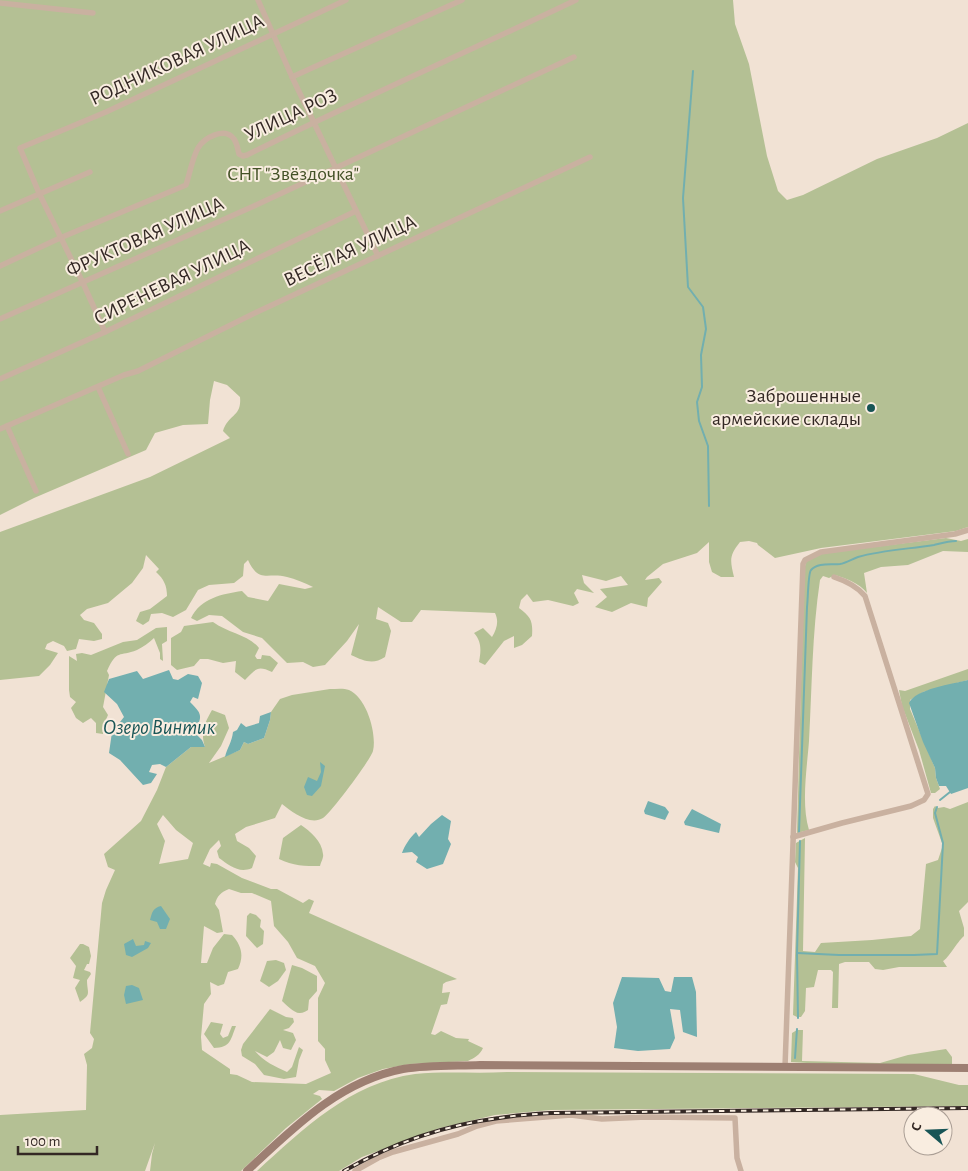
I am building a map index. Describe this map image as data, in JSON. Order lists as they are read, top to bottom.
{
  "streets": {
    "street": [
      "РОДНИКОВАЯ УЛИЦА",
      "УЛИЦА РОЗ",
      "ФРУКТОВАЯ УЛИЦА",
      "ВЕСЁЛАЯ УЛИЦА",
      "СИРЕНЕВАЯ УЛИЦА"
    ]
  },
  "water": ["Озеро Винтик"],
  "parks": ["СНТ \"Звёздочка\""],
  "places": ["Заброшенные армейские склады"],
  "scale_bar": "100 m",
  "north": "left"
}
